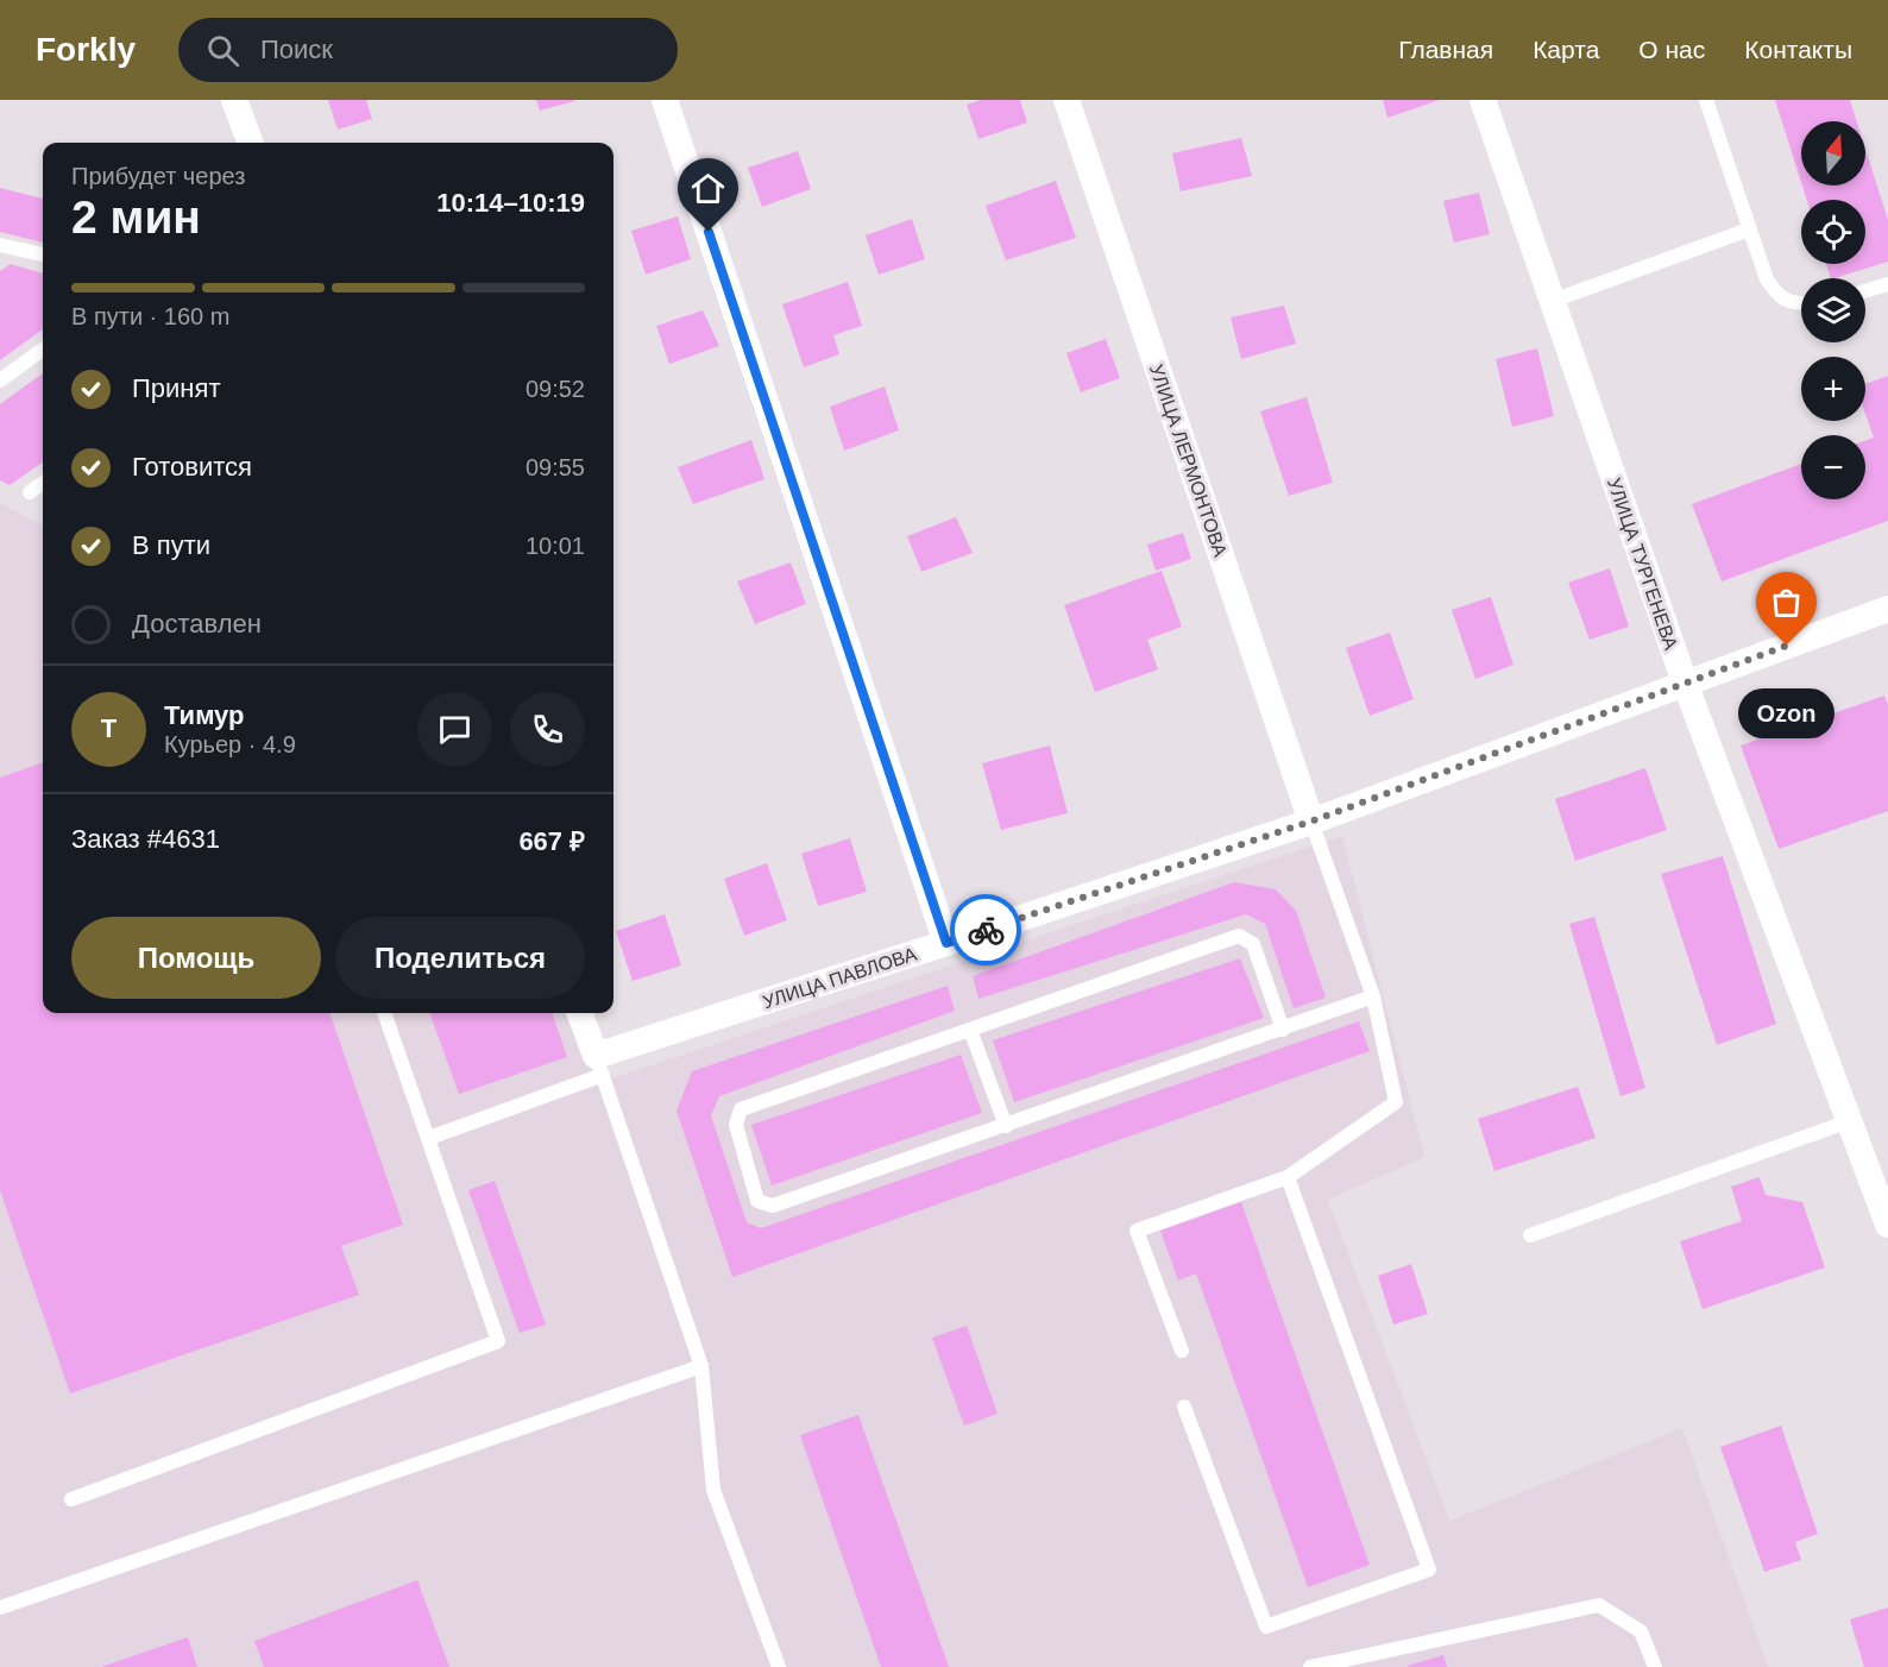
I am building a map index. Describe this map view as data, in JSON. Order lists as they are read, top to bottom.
{
  "streets": {
    "street": ["УЛИЦА ЛЕРМОНТОВА", "УЛИЦА ТУРГЕНЕВА", "УЛИЦА ПАВЛОВА"]
  },
  "crossings": [
    ["УЛИЦА ЛЕРМОНТОВА", "УЛИЦА ПАВЛОВА"],
    ["УЛИЦА ТУРГЕНЕВА", "УЛИЦА ПАВЛОВА"]
  ],
  "places": ["Ozon"],
  "north": "top",
  "page": {
    "header": "Forkly",
    "search": "Поиск",
    "nav": [
      "Главная",
      "Карта",
      "О нас",
      "Контакты"
    ],
    "map_buttons": ["+", "−"],
    "heading": ["2 мин", "Прибудет через", "10:14–10:19"],
    "panel": [
      "Тимур",
      "Курьер · 4.9",
      "Заказ #4631",
      "667 ₽"
    ],
    "bar": "В пути · 160 m",
    "list": [
      ["Принят", "09:52"],
      ["Готовится", "09:55"],
      ["В пути", "10:01"],
      "Доставлен"
    ],
    "bubble": "Ozon",
    "round": "Т",
    "buttons": ["Помощь", "Поделиться"]
  }
}
